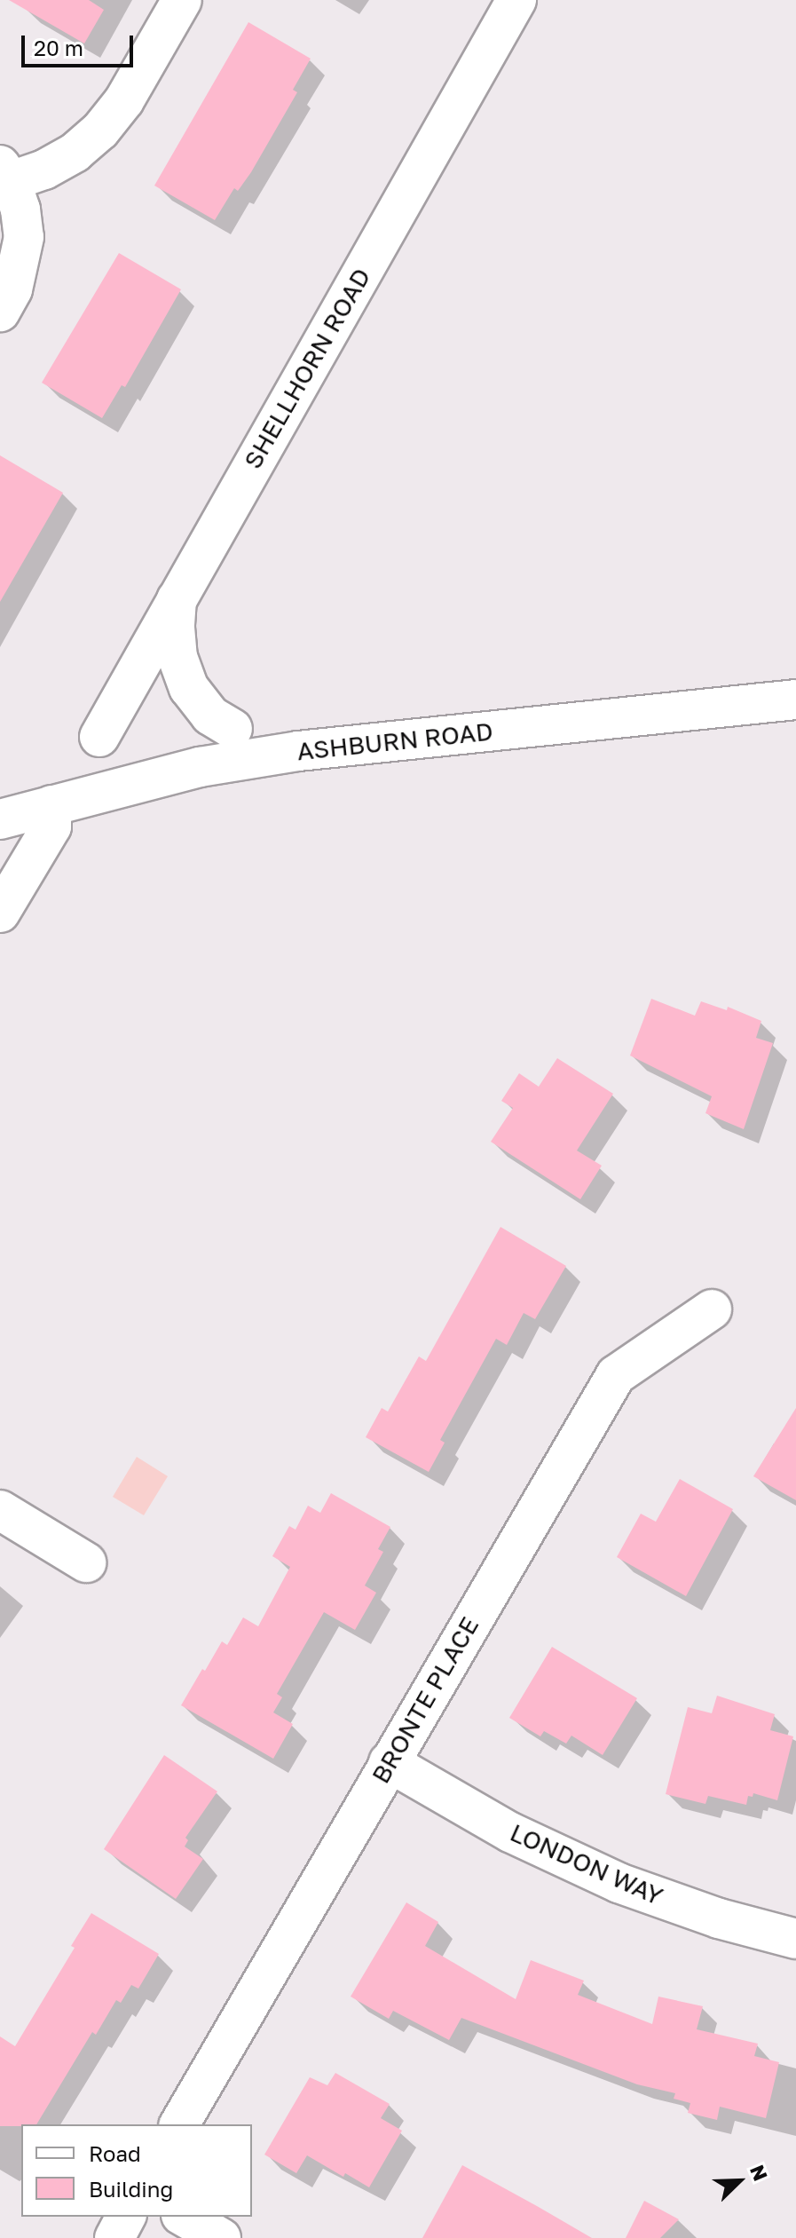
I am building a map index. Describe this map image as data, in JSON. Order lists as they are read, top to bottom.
{
  "streets": {
    "street": [
      "SHELLHORN ROAD",
      "ASHBURN ROAD",
      "BRONTE PLACE",
      "LONDON WAY"
    ]
  },
  "crossings": [
    ["BRONTE PLACE", "LONDON WAY"]
  ],
  "legend": ["Road", "Building"],
  "scale_bar": "20 m",
  "north": "top right"
}
